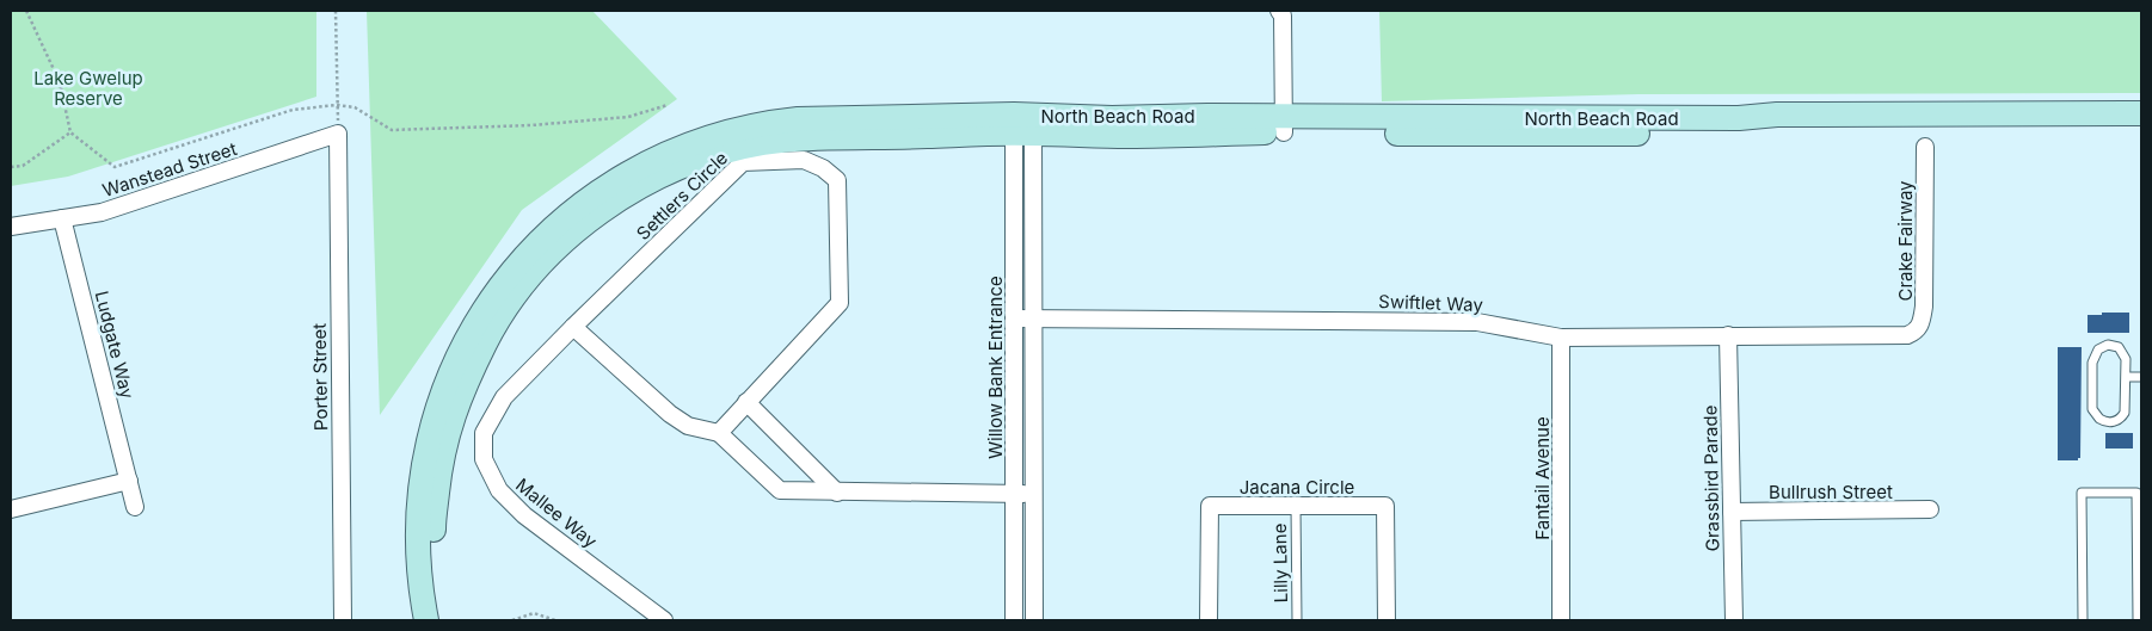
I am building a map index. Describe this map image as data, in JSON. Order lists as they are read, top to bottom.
{
  "streets": {
    "main road": ["North Beach Road"],
    "street": [
      "Wanstead Street",
      "Settlers Circle",
      "Crake Fairway",
      "Swiftlet Way",
      "Ludgate Way",
      "Willow Bank Entrance",
      "Porter Street",
      "Fantail Avenue",
      "Grassbird Parade",
      "Jacana Circle",
      "Bullrush Street",
      "Mallee Way"
    ],
    "lane": ["Lilly Lane"]
  },
  "crossings": [
    ["North Beach Road", "Willow Bank Entrance"],
    ["Wanstead Street", "Ludgate Way"],
    ["Wanstead Street", "Porter Street"],
    ["Settlers Circle", "Mallee Way"],
    ["Crake Fairway", "Swiftlet Way"],
    ["Swiftlet Way", "Willow Bank Entrance"],
    ["Swiftlet Way", "Fantail Avenue"],
    ["Swiftlet Way", "Grassbird Parade"],
    ["Grassbird Parade", "Bullrush Street"],
    ["Jacana Circle", "Lilly Lane"]
  ],
  "parks": ["Lake Gwelup Reserve"]
}
